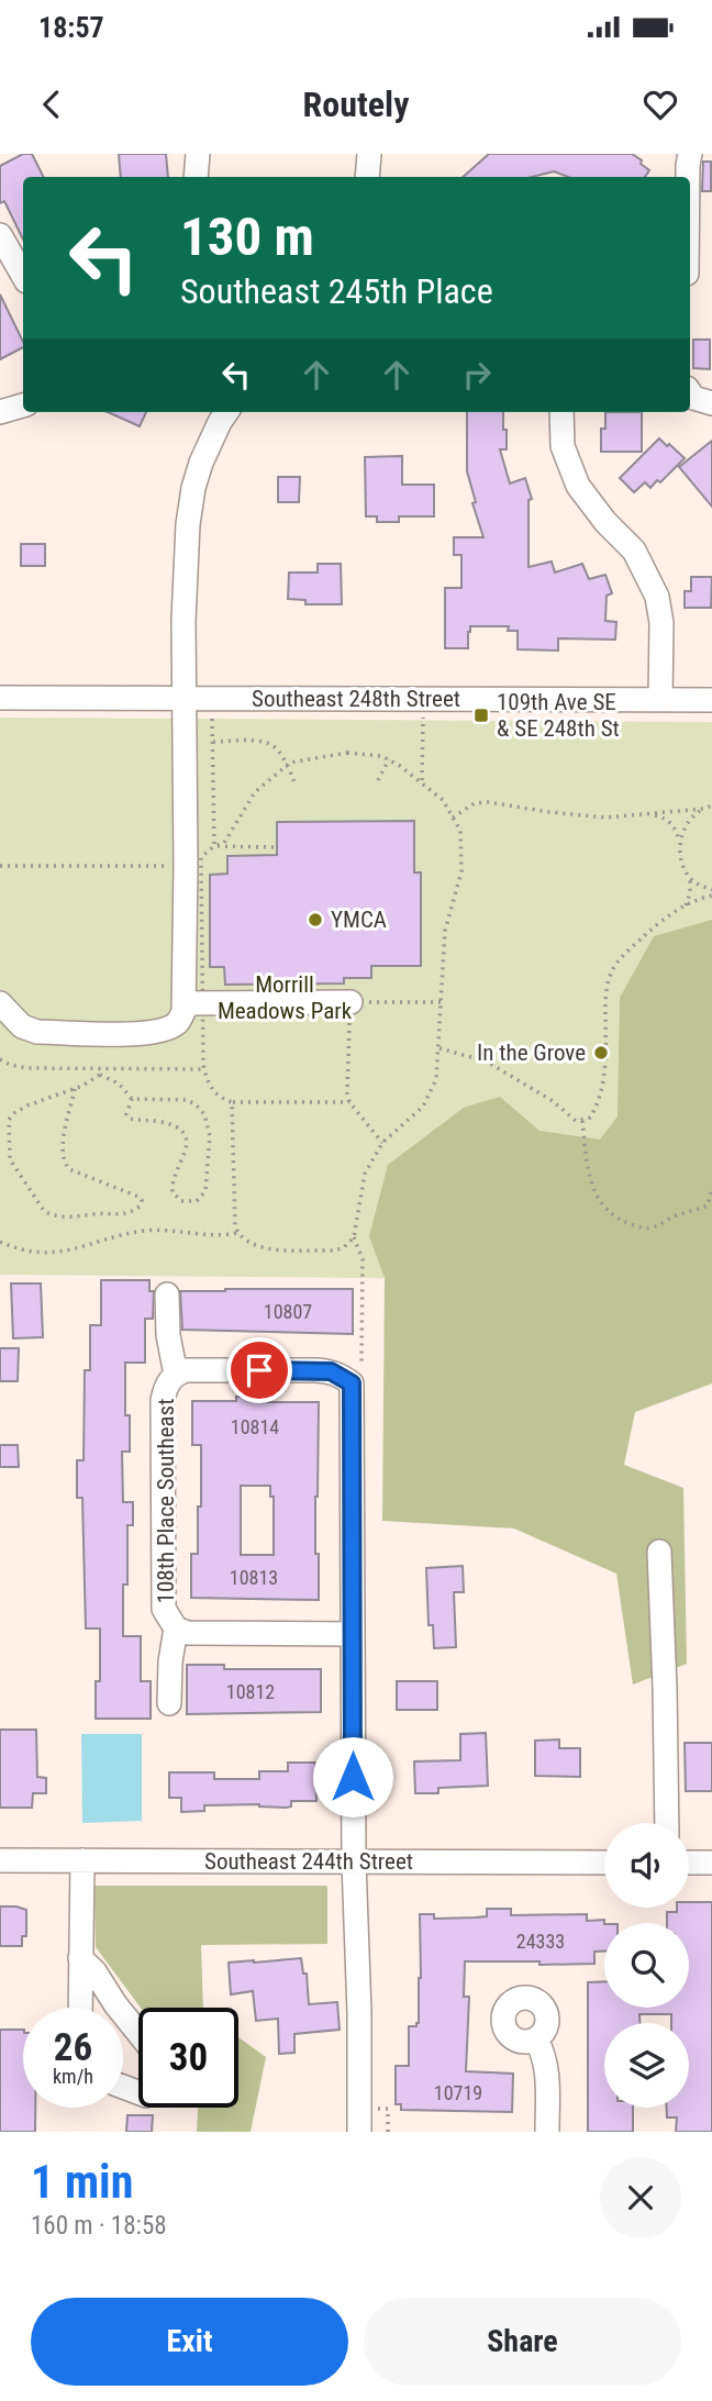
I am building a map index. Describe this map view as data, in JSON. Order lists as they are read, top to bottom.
{
  "streets": {
    "street": ["Southeast 248th Street", "108th Place Southeast", "Southeast 244th Street"]
  },
  "parks": ["Morrill Meadows Park"],
  "places": {
    "transit": ["109th Ave SE & SE 248th St"],
    "other": ["YMCA", "In the Grove"]
  },
  "house_numbers": [
    "10807",
    "10814",
    "10813",
    "10812",
    "24333",
    "10719"
  ],
  "page": {
    "status": "18:57",
    "header": "Routely",
    "turn": ["130 m", "Southeast 245th Place"],
    "speed": "26 km/h",
    "limit": "30",
    "heading": ["1 min", "160 m · 18:58"],
    "buttons": ["Exit", "Share"]
  }
}
